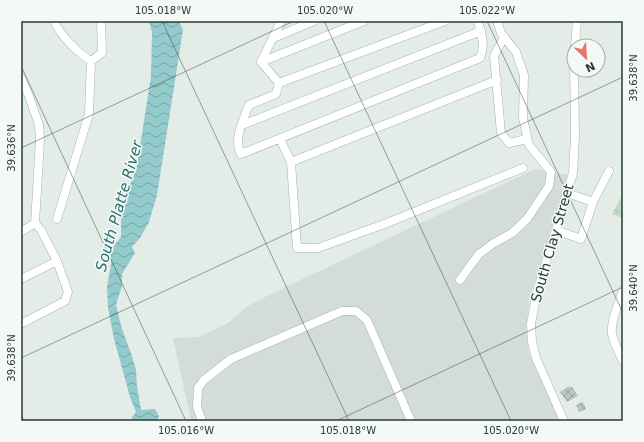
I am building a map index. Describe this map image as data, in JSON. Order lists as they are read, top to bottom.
{
  "streets": {
    "street": ["South Clay Street"]
  },
  "water": ["South Platte River"],
  "north": "bottom right",
  "coordinates": [
    "105.018°W",
    "105.020°W",
    "105.022°W",
    "39.638°N",
    "39.636°N",
    "39.640°N",
    "105.016°W"
  ]
}
